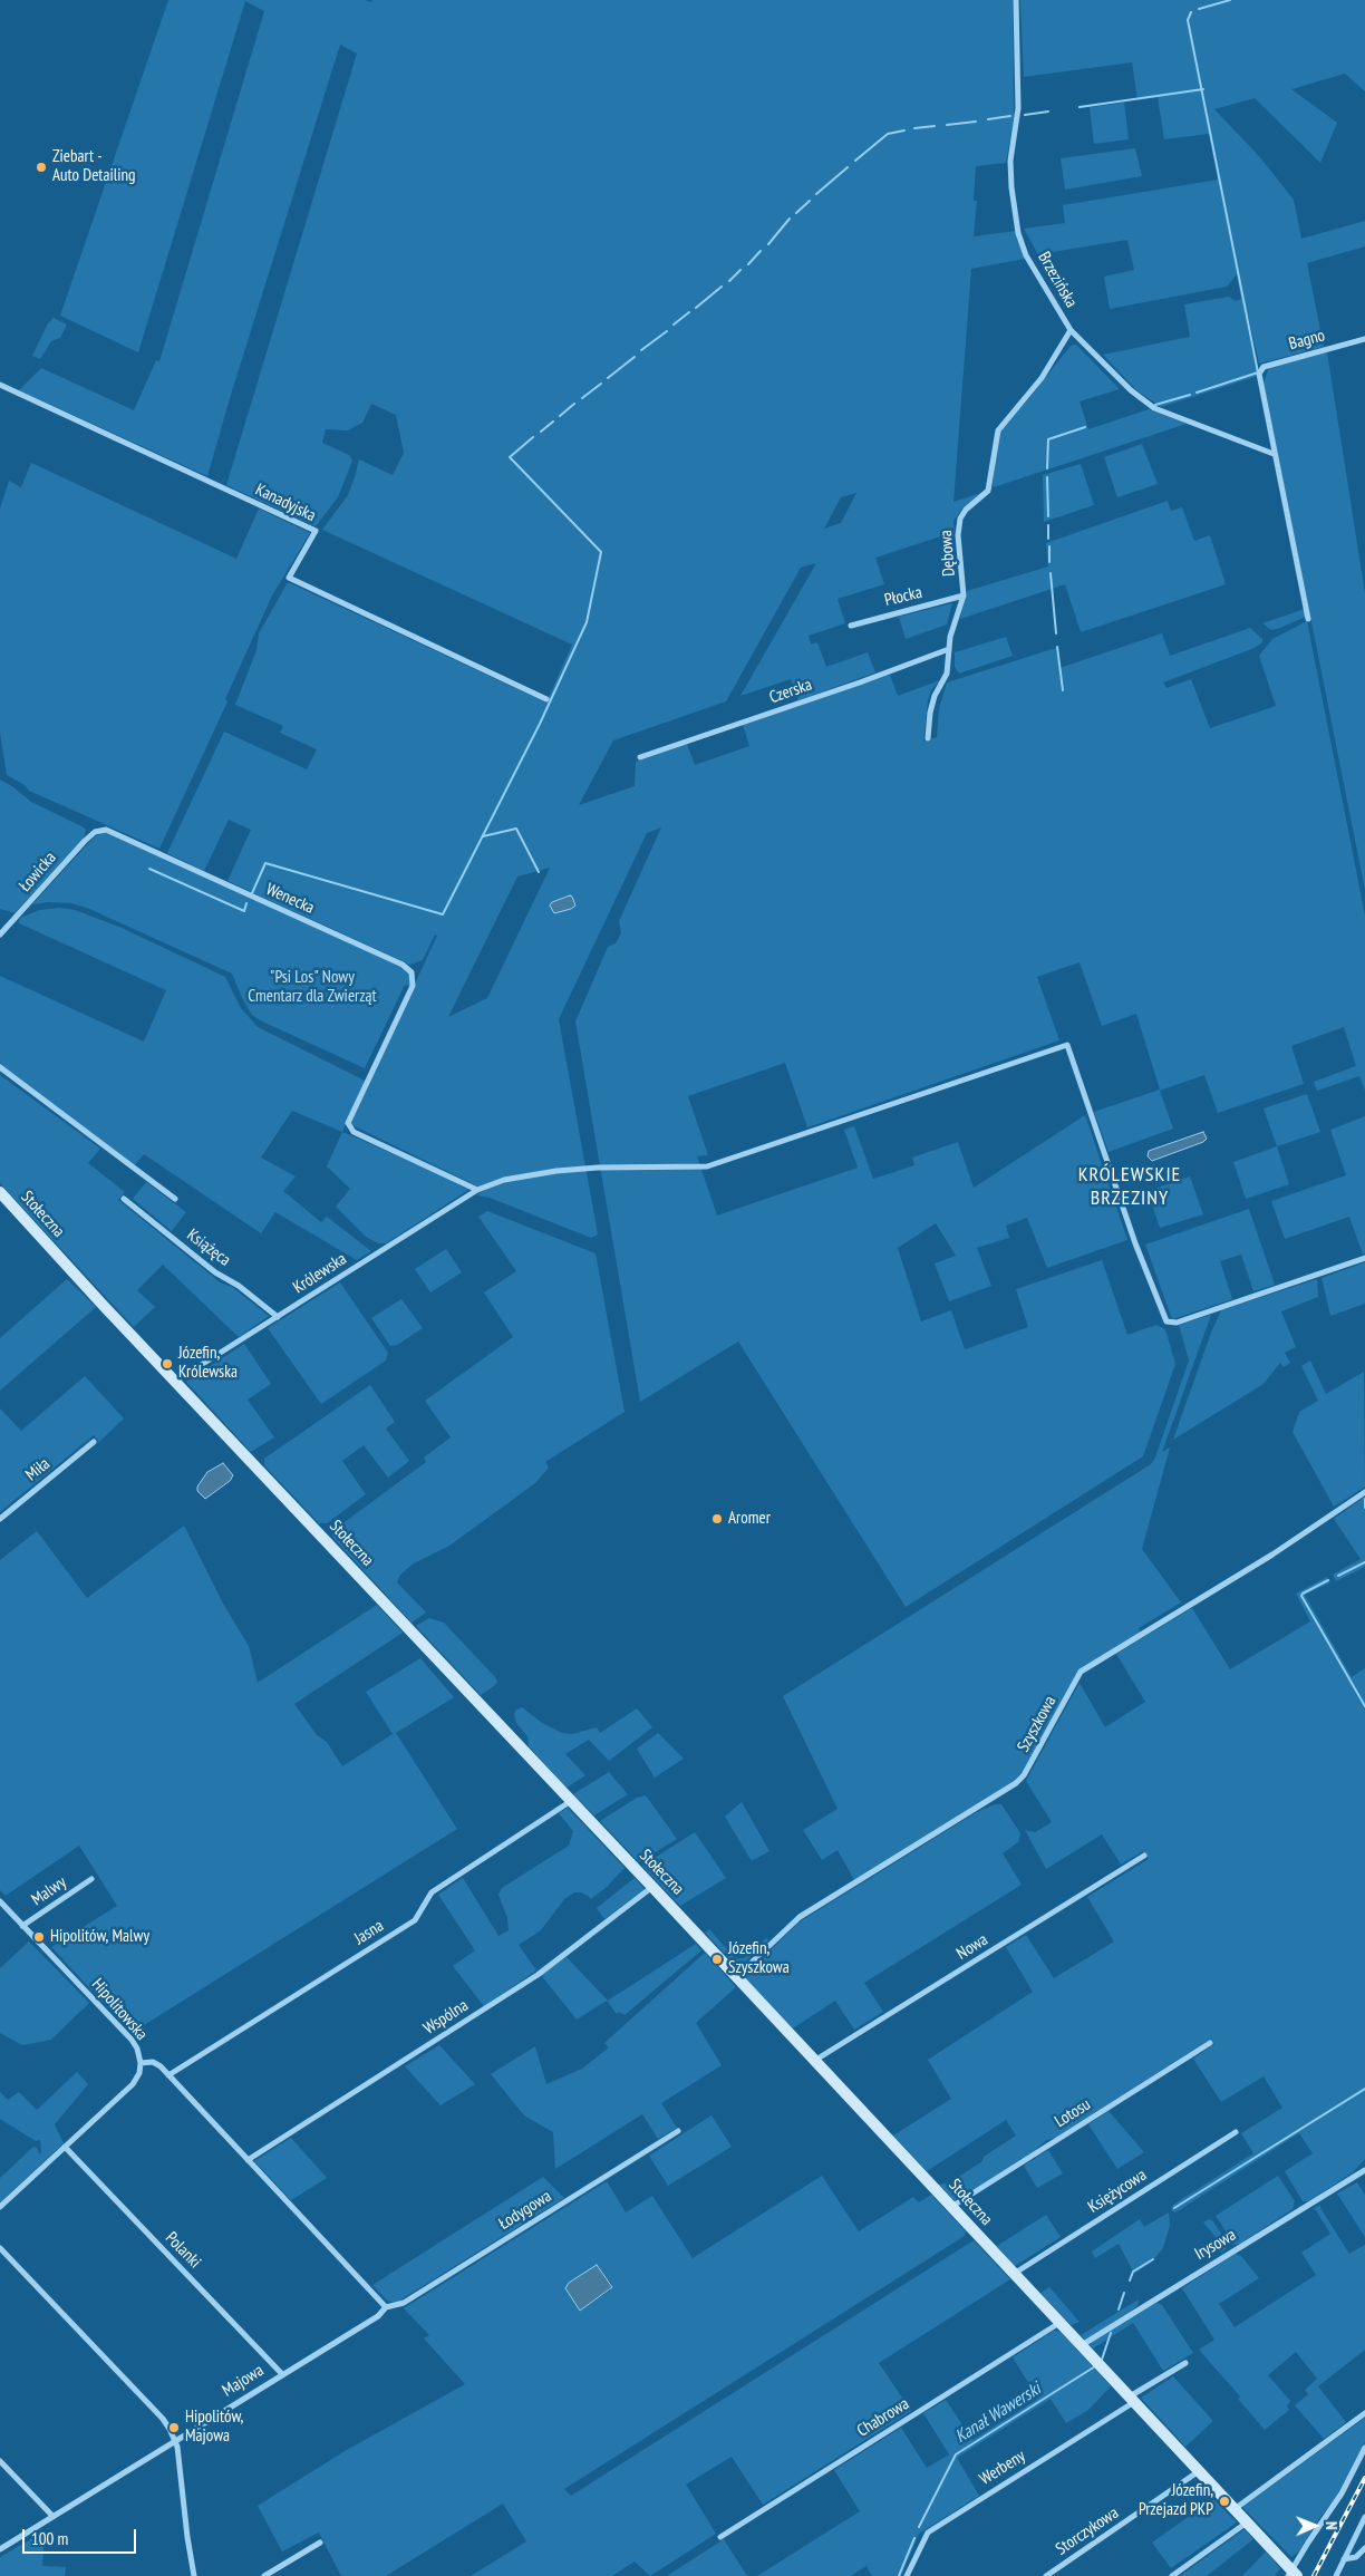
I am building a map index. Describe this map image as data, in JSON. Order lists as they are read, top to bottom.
{
  "streets": {
    "street": [
      "Brzezińska",
      "Bagno",
      "Kanadyjska",
      "Dębowa",
      "Płocka",
      "Czerska",
      "Łowicka",
      "Wenecka",
      "Stołeczna",
      "Książęca",
      "Królewska",
      "Miła",
      "Szyszkowa",
      "Malwy",
      "Jasna",
      "Nowa",
      "Hipolitowska",
      "Wspólna",
      "Lotosu",
      "Księżycowa",
      "Łodygowa",
      "Irysowa",
      "Polanki",
      "Majowa",
      "Chabrowa",
      "Werbeny",
      "Storczykowa"
    ]
  },
  "crossings": [
    ["Brzezińska", "Bagno"],
    ["Brzezińska", "Dębowa"],
    ["Dębowa", "Płocka"],
    ["Dębowa", "Czerska"],
    ["Łowicka", "Wenecka"],
    ["Wenecka", "Królewska"],
    ["Stołeczna", "Królewska"],
    ["Stołeczna", "Szyszkowa"],
    ["Stołeczna", "Jasna"],
    ["Stołeczna", "Nowa"],
    ["Stołeczna", "Wspólna"],
    ["Stołeczna", "Lotosu"],
    ["Stołeczna", "Księżycowa"],
    ["Stołeczna", "Irysowa"],
    ["Stołeczna", "Chabrowa"],
    ["Stołeczna", "Werbeny"],
    ["Stołeczna", "Storczykowa"],
    ["Książęca", "Królewska"],
    ["Malwy", "Hipolitowska"],
    ["Hipolitowska", "Polanki"],
    ["Łodygowa", "Majowa"],
    ["Polanki", "Majowa"]
  ],
  "districts": ["KRÓLEWSKIE BRZEZINY"],
  "water": ["Kanał Wawerski"],
  "parks": ["\"Psi Los\" Nowy Cmentarz dla Zwierząt"],
  "places": [
    "Ziebart - Auto Detailing",
    "Józefin, Królewska",
    "Aromer",
    "Hipolitów, Malwy",
    "Józefin, Szyszkowa",
    "Hipolitów, Majowa",
    "Józefin, Przejazd PKP"
  ],
  "scale_bar": "100 m",
  "north": "right"
}
